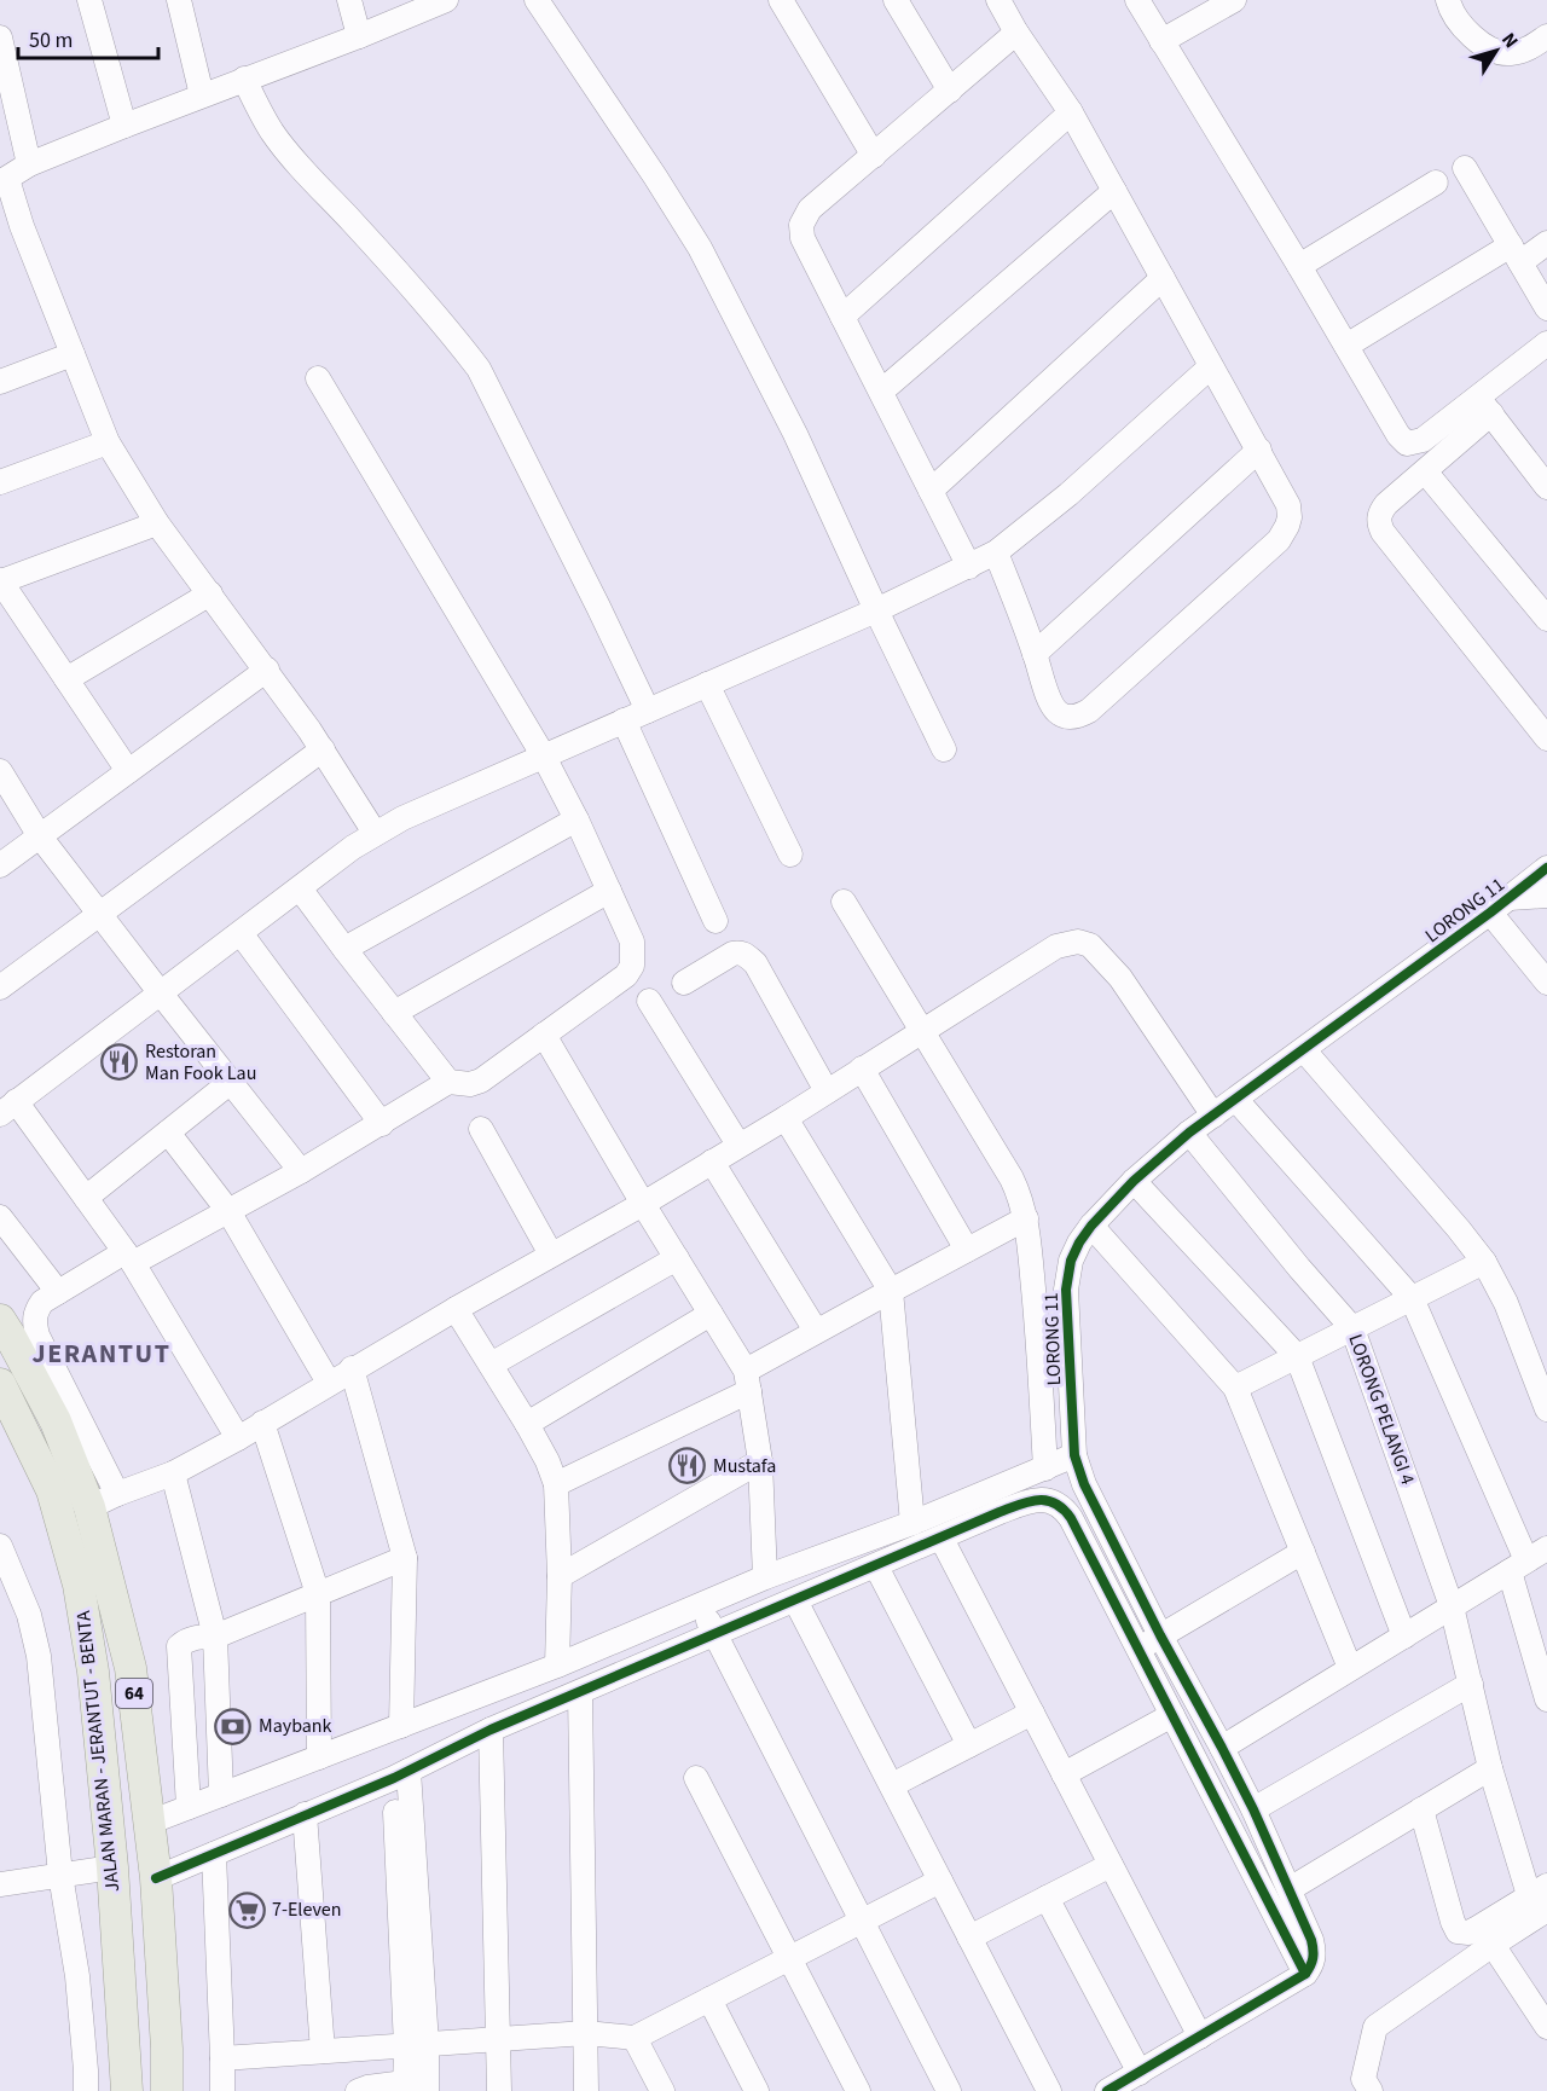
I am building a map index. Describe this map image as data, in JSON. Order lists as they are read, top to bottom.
{
  "streets": {
    "main road": ["64", "JALAN MARAN - JERANTUT - BENTA"],
    "street": ["LORONG 11", "LORONG PELANGI 4"]
  },
  "crossings": [
    ["LORONG 11", "LORONG PELANGI 4"]
  ],
  "districts": ["JERANTUT"],
  "places": {
    "restaurant": ["Restoran Man Fook Lau", "Mustafa"],
    "bank": ["Maybank"],
    "supermarket": ["7-Eleven"]
  },
  "scale_bar": "50 m",
  "north": "top right"
}
